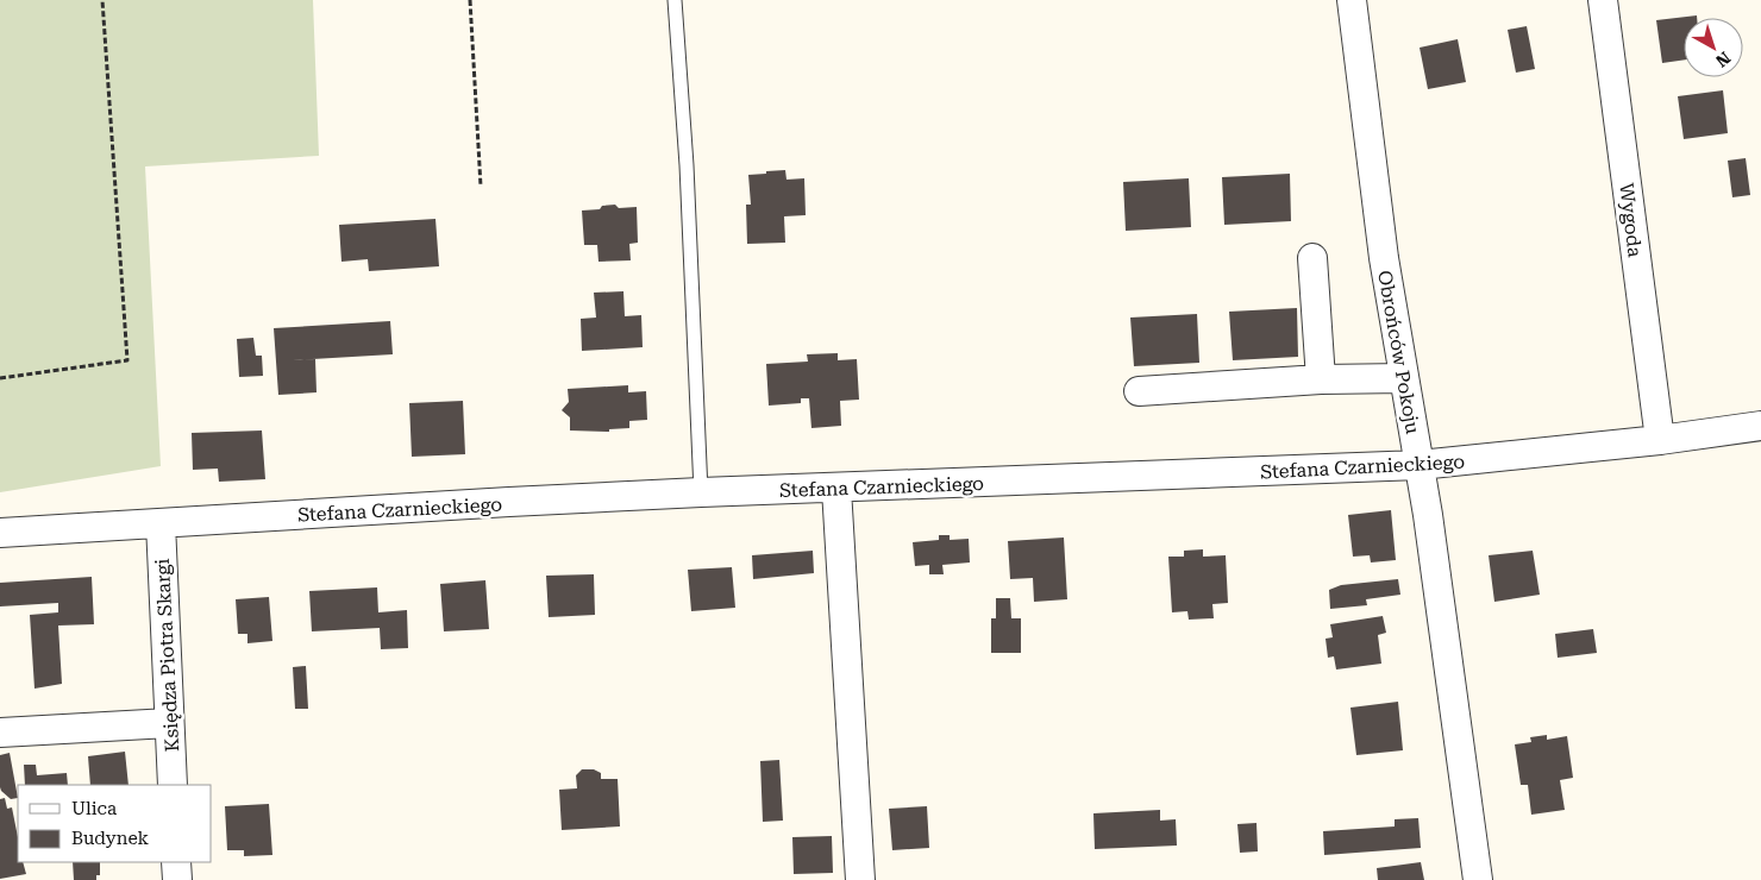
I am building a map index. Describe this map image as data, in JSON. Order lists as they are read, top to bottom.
{
  "streets": {
    "street": [
      "Wygoda",
      "Obrońców Pokoju",
      "Stefana Czarnieckiego",
      "Księdza Piotra Skargi"
    ]
  },
  "crossings": [
    ["Wygoda", "Stefana Czarnieckiego"],
    ["Obrońców Pokoju", "Stefana Czarnieckiego"],
    ["Stefana Czarnieckiego", "Księdza Piotra Skargi"]
  ],
  "legend": ["Ulica", "Budynek"],
  "north": "bottom right"
}
